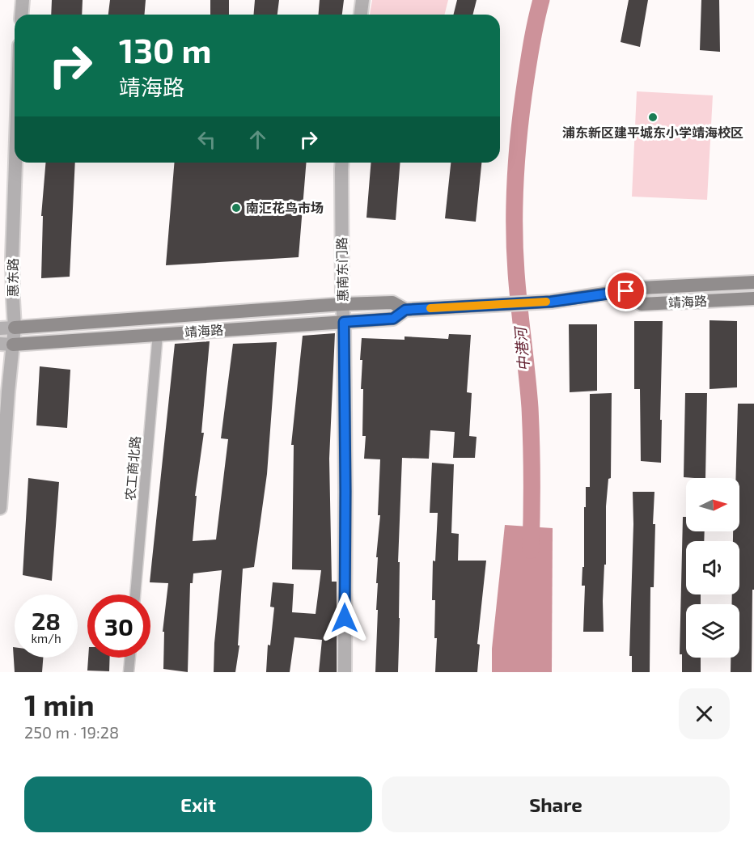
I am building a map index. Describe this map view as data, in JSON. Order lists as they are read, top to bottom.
{
  "streets": {
    "main road": ["靖海路"],
    "street": ["惠南东门路", "惠东路"],
    "lane": ["农工商北路"]
  },
  "crossings": [
    ["惠南东门路", "靖海路"],
    ["惠东路", "靖海路"],
    ["靖海路", "农工商北路"]
  ],
  "water": ["中港河"],
  "places": ["浦东新区建平城东小学靖海校区", "南汇花鸟市场"],
  "north": "right",
  "page": {
    "turn": ["130 m", "靖海路"],
    "speed": "28 km/h",
    "limit": "30",
    "heading": ["1 min", "250 m · 19:28"],
    "buttons": ["Exit", "Share"]
  }
}
